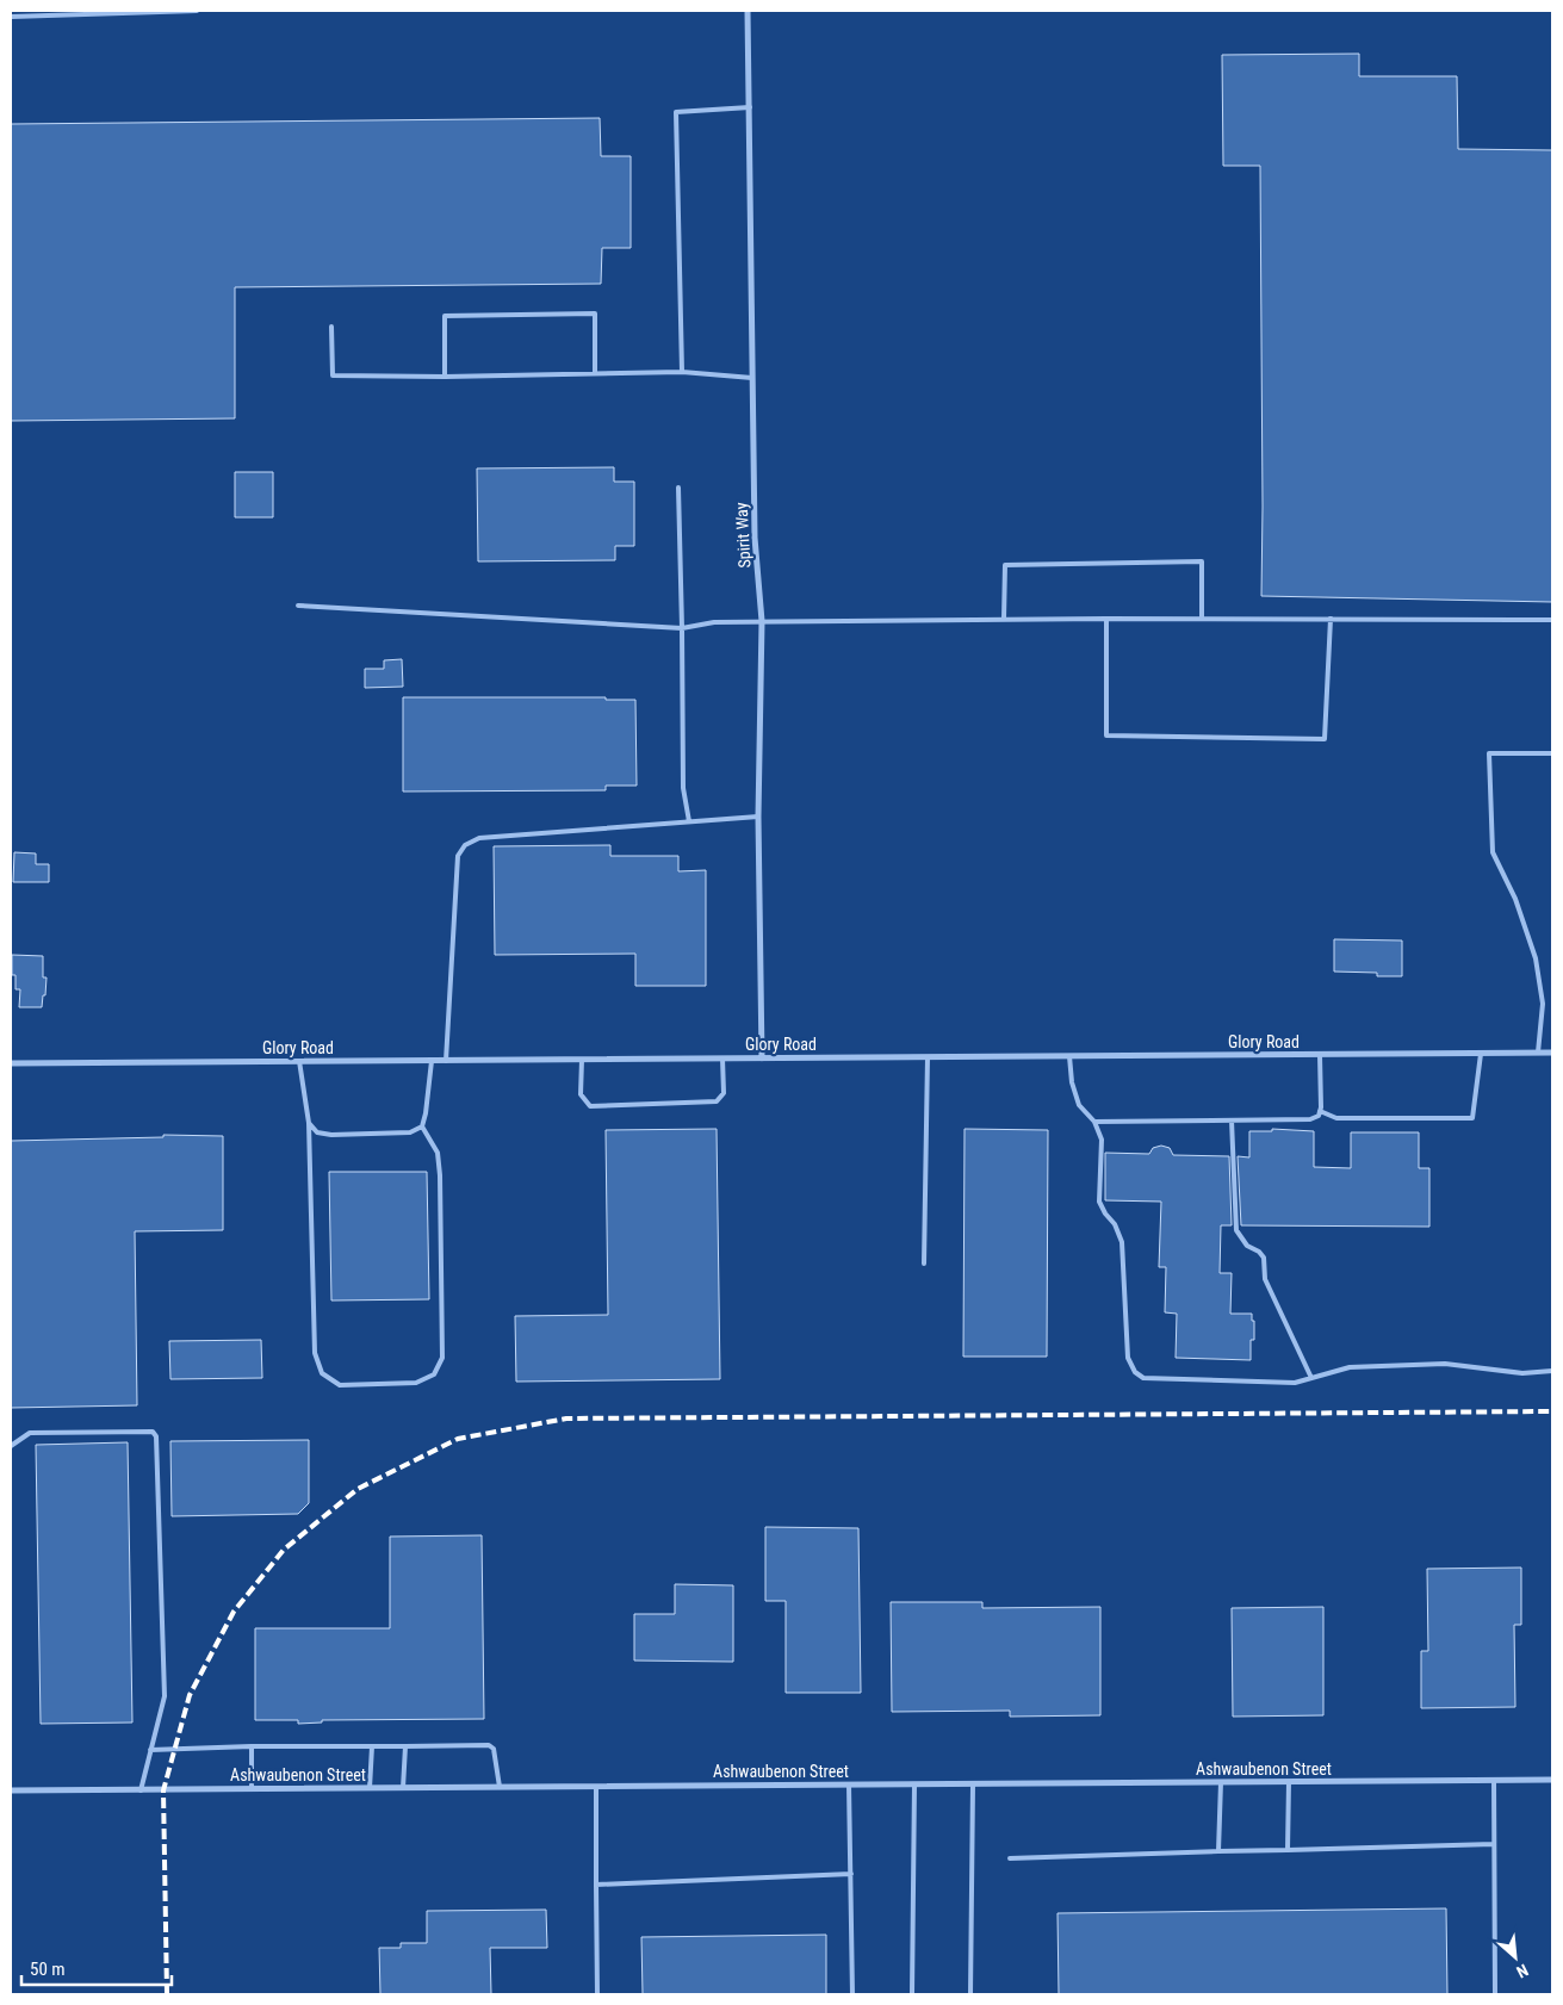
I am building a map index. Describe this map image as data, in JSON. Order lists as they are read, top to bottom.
{
  "streets": {
    "street": ["Spirit Way", "Glory Road", "Ashwaubenon Street"]
  },
  "crossings": [
    ["Spirit Way", "Glory Road"]
  ],
  "scale_bar": "50 m",
  "north": "bottom right"
}
